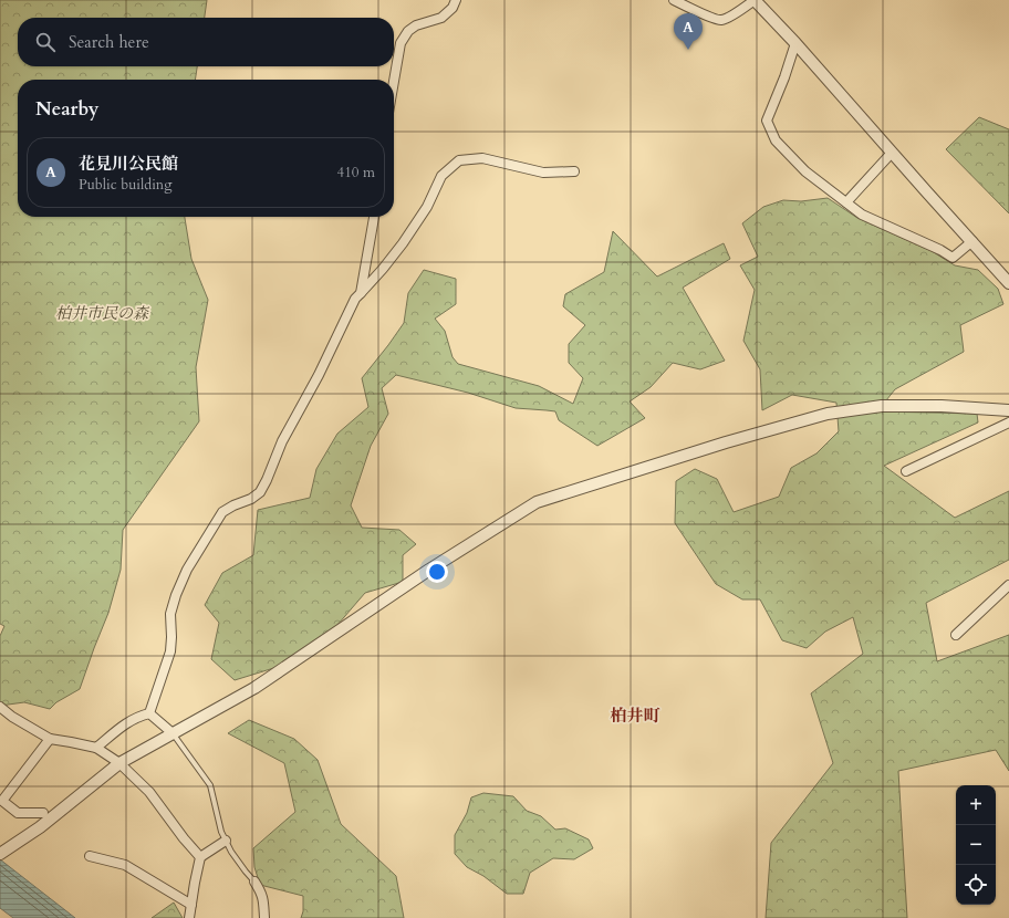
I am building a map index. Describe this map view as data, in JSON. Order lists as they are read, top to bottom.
{
  "districts": ["柏井町"],
  "parks": ["柏井市民の森"],
  "page": {
    "pins": "A",
    "search": "Search here",
    "heading": "Nearby",
    "list": [
      {
        "mark": "A",
        "name": "花見川公民館",
        "note": "Public building",
        "value": "410 m"
      }
    ],
    "map_buttons": ["+", "−"]
  }
}
